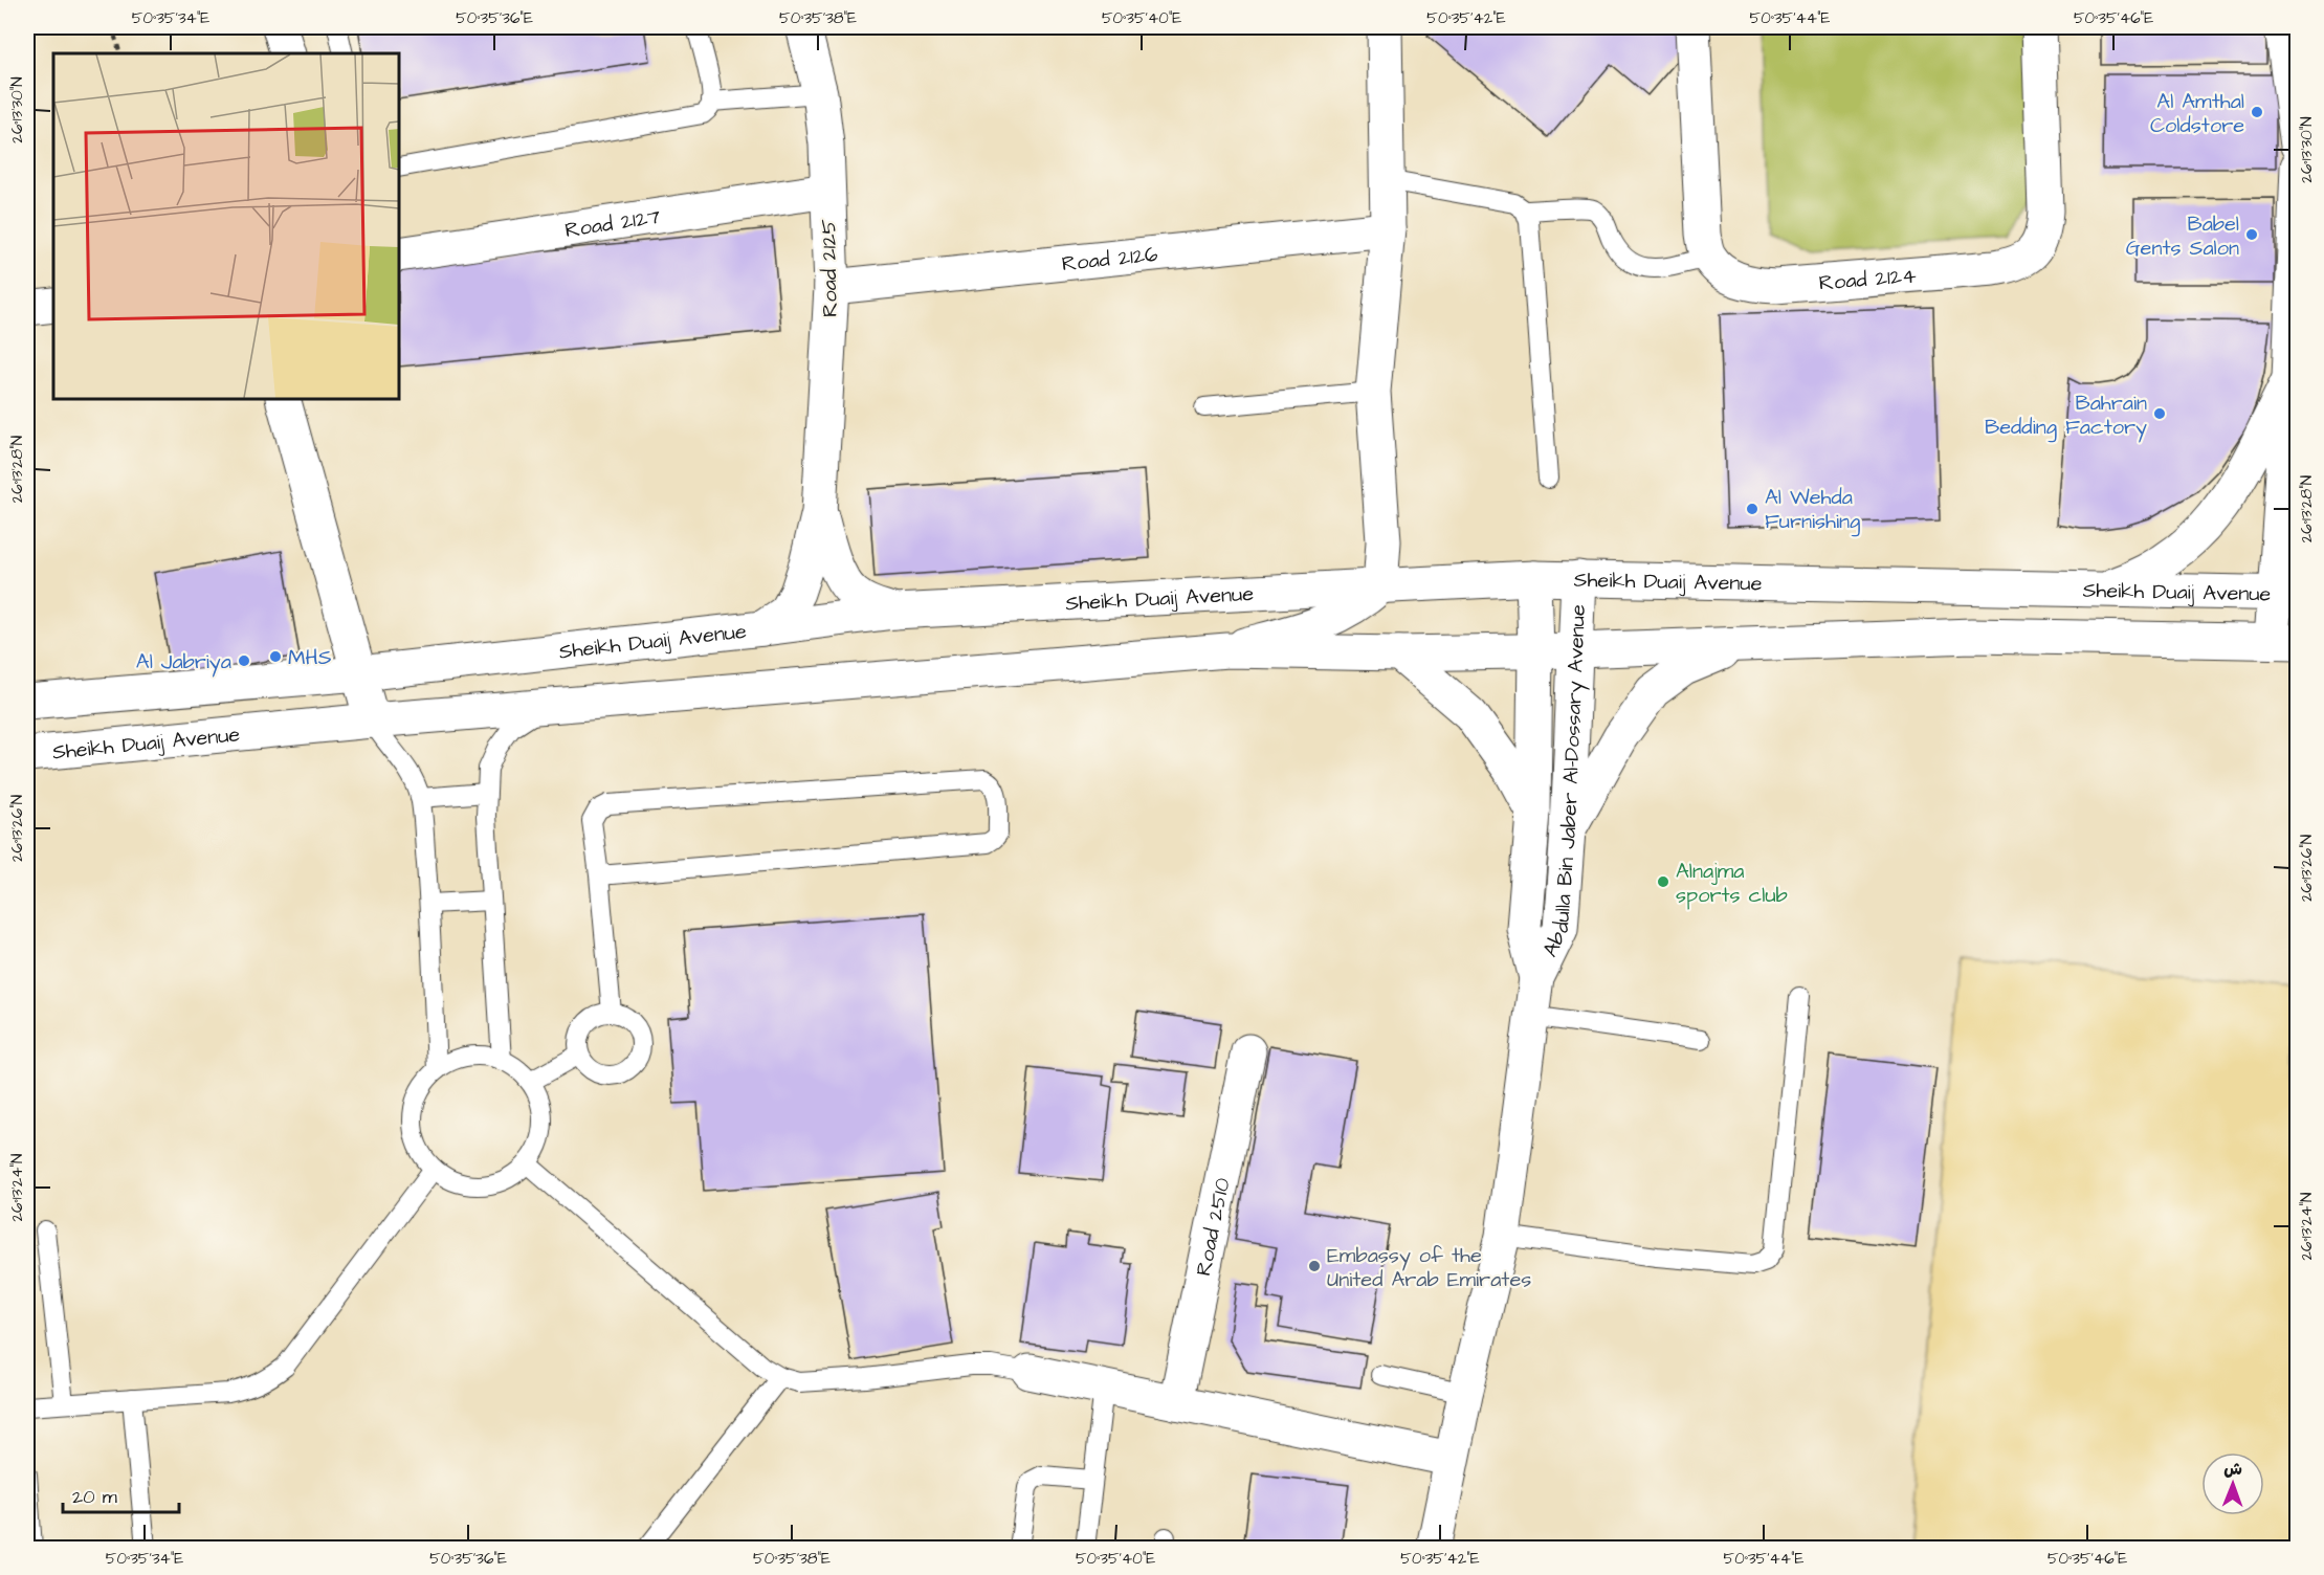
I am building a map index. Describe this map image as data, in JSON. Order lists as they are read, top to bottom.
{
  "streets": {
    "street": [
      "Road 2127",
      "Road 2126",
      "Road 2125",
      "Road 2124",
      "Sheikh Duaij Avenue",
      "Abdulla Bin Jaber Al-Dossary Avenue",
      "Road 2510"
    ]
  },
  "crossings": [
    ["Road 2127", "Road 2125"],
    ["Road 2126", "Road 2125"],
    ["Road 2125", "Sheikh Duaij Avenue"],
    ["Sheikh Duaij Avenue", "Abdulla Bin Jaber Al-Dossary Avenue"]
  ],
  "places": [
    "Al Amthal Coldstore",
    "Babel Gents Salon",
    "Bahrain Bedding Factory",
    "Al Wehda Furnishing",
    "MHS",
    "Al Jabriya",
    "Alnajma sports club",
    "Embassy of the United Arab Emirates"
  ],
  "scale_bar": "20 m",
  "north": "top",
  "coordinates": [
    "50°35'34\"E",
    "50°35'36\"E",
    "50°35'38\"E",
    "50°35'40\"E",
    "50°35'42\"E",
    "50°35'44\"E",
    "50°35'46\"E",
    "26°13'30\"N",
    "26°13'28\"N",
    "26°13'26\"N",
    "26°13'24\"N"
  ]
}
